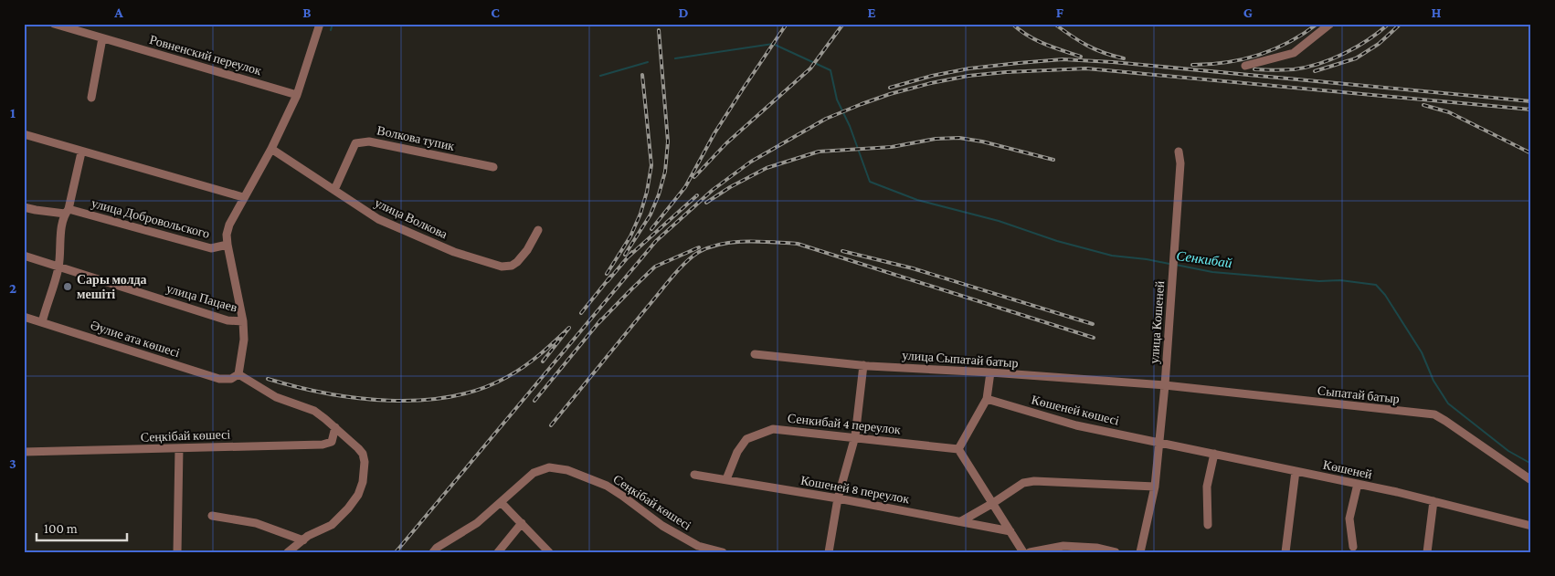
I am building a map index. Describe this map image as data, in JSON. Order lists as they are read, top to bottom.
{
  "streets": {
    "street": [
      "Ровненский переулок",
      "Волкова тупик",
      "улица Добровольского",
      "улица Волкова",
      "улица Пацаев",
      "улица Кошеней",
      "Әулие ата көшесі",
      "улица Сыпатай батыр",
      "Сыпатай батыр",
      "Көшеней көшесі",
      "Сенкибай 4 переулок",
      "Сеңкібай көшесі",
      "Көшеней",
      "Кошеней 8 переулок"
    ]
  },
  "crossings": [
    ["Волкова тупик", "улица Волкова"],
    ["улица Кошеней", "улица Сыпатай батыр"],
    ["улица Кошеней", "Сыпатай батыр"],
    ["улица Кошеней", "Көшеней көшесі"],
    ["улица Кошеней", "Көшеней"],
    ["улица Сыпатай батыр", "Сыпатай батыр"],
    ["Көшеней көшесі", "Көшеней"],
    ["Сенкибай 4 переулок", "Кошеней 8 переулок"]
  ],
  "water": ["Сенкибай"],
  "places": ["Сары молда мешіті"],
  "scale_bar": "100 m",
  "grid": {
    "columns": [
      "A",
      "B",
      "C",
      "D",
      "E",
      "F",
      "G",
      "H"
    ],
    "rows": ["1", "2", "3"]
  }
}
